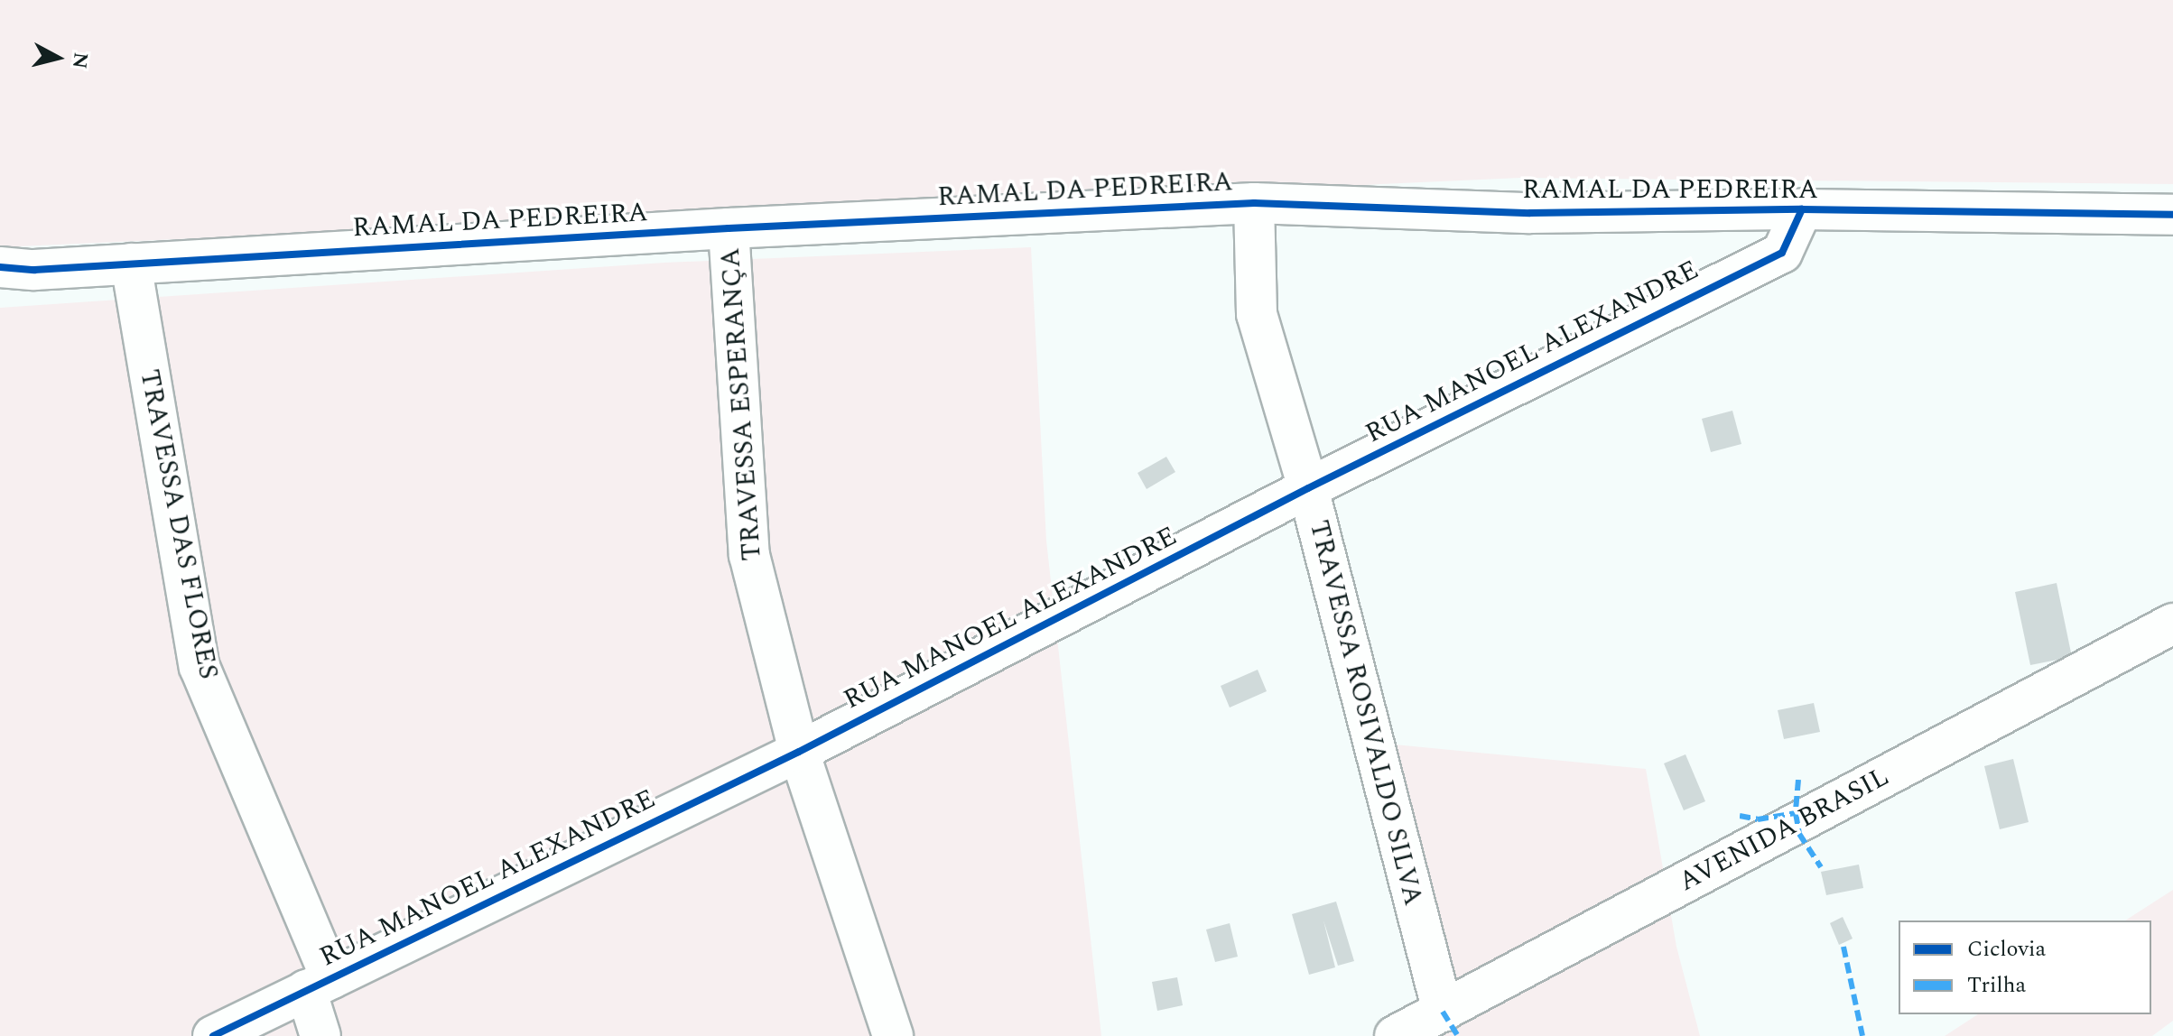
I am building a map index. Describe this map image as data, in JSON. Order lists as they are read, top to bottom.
{
  "streets": {
    "street": [
      "RAMAL DA PEDREIRA",
      "RUA MANOEL ALEXANDRE",
      "TRAVESSA ESPERANÇA",
      "TRAVESSA DAS FLORES",
      "TRAVESSA ROSIVALDO SILVA",
      "AVENIDA BRASIL"
    ]
  },
  "crossings": [
    ["RAMAL DA PEDREIRA", "RUA MANOEL ALEXANDRE"],
    ["RAMAL DA PEDREIRA", "TRAVESSA ESPERANÇA"],
    ["RAMAL DA PEDREIRA", "TRAVESSA DAS FLORES"],
    ["RAMAL DA PEDREIRA", "TRAVESSA ROSIVALDO SILVA"],
    ["RUA MANOEL ALEXANDRE", "TRAVESSA ESPERANÇA"],
    ["RUA MANOEL ALEXANDRE", "TRAVESSA DAS FLORES"],
    ["RUA MANOEL ALEXANDRE", "TRAVESSA ROSIVALDO SILVA"],
    ["TRAVESSA ROSIVALDO SILVA", "AVENIDA BRASIL"]
  ],
  "legend": ["Ciclovia", "Trilha"],
  "north": "right"
}
